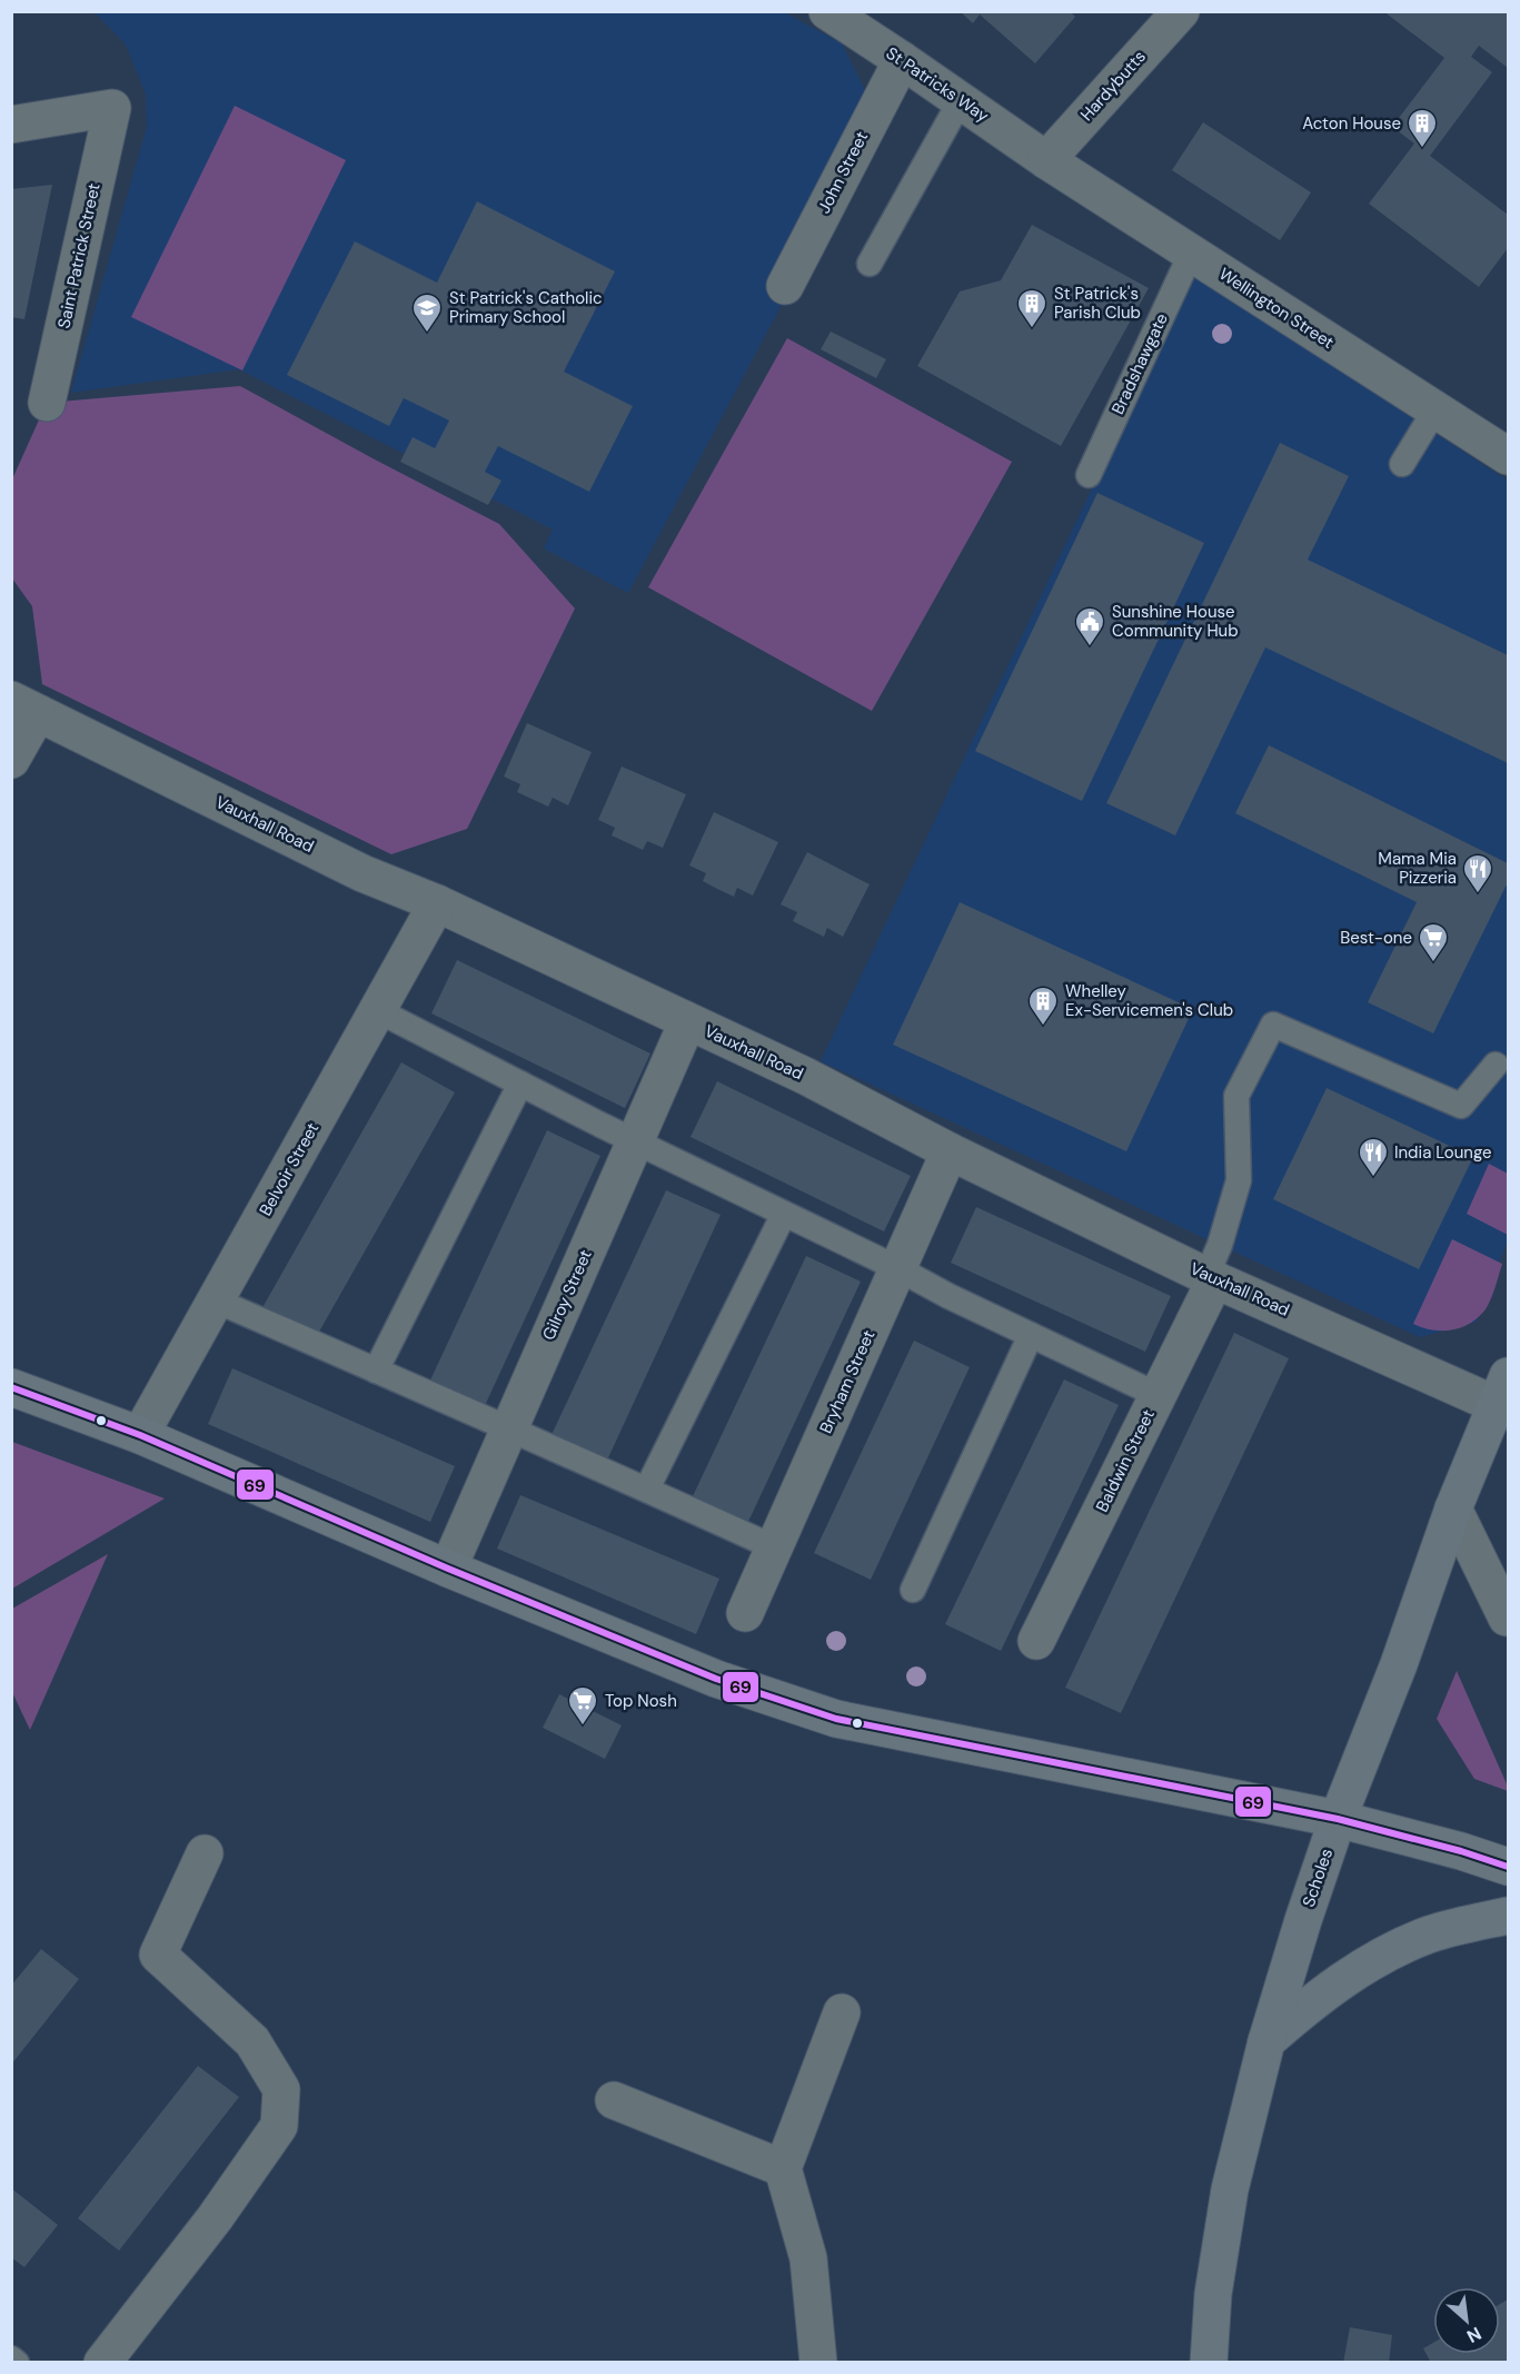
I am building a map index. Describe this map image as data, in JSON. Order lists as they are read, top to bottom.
{
  "streets": {
    "street": [
      "St Patricks Way",
      "Hardybutts",
      "John Street",
      "Saint Patrick Street",
      "Wellington Street",
      "Vauxhall Road",
      "Belvoir Street",
      "Gilroy Street",
      "Bryham Street",
      "Baldwin Street",
      "Scholes"
    ],
    "lane": ["Bradshawgate"]
  },
  "crossings": [
    ["St Patricks Way", "Hardybutts"],
    ["St Patricks Way", "John Street"],
    ["St Patricks Way", "Wellington Street"],
    ["Hardybutts", "Wellington Street"],
    ["Wellington Street", "Bradshawgate"],
    ["Vauxhall Road", "Belvoir Street"],
    ["Vauxhall Road", "Gilroy Street"],
    ["Vauxhall Road", "Bryham Street"],
    ["Vauxhall Road", "Baldwin Street"],
    ["Vauxhall Road", "Scholes"]
  ],
  "places": {
    "building": ["Acton House", "St Patrick's Parish Club", "Whelley Ex-Servicemen's Club"],
    "school or university": ["St Patrick's Catholic Primary School"],
    "public building": ["Sunshine House Community Hub"],
    "restaurant": ["Mama Mia Pizzeria", "India Lounge"],
    "supermarket": ["Best-one", "Top Nosh"]
  },
  "lines": ["transit line 69"],
  "north": "bottom right"
}
